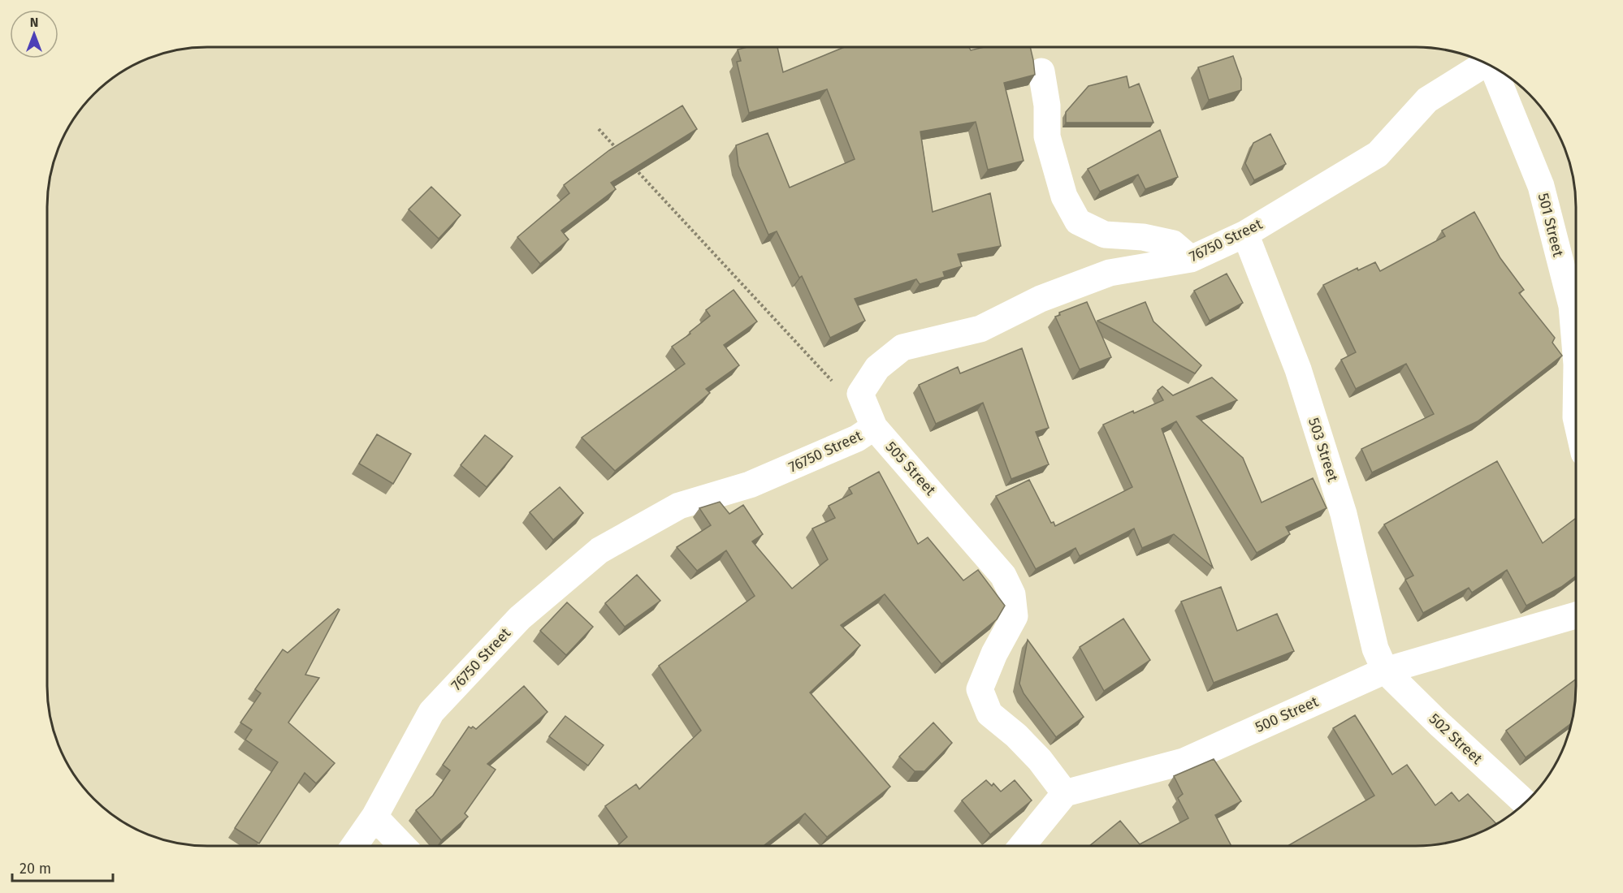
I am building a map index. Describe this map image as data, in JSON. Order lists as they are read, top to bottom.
{
  "streets": {
    "street": [
      "501 Street",
      "76750 Street",
      "503 Street",
      "505 Street",
      "500 Street",
      "502 Street"
    ]
  },
  "crossings": [
    ["76750 Street", "503 Street"],
    ["76750 Street", "505 Street"],
    ["503 Street", "500 Street"],
    ["503 Street", "502 Street"],
    ["505 Street", "500 Street"],
    ["500 Street", "502 Street"]
  ],
  "scale_bar": "20 m",
  "north": "top"
}
